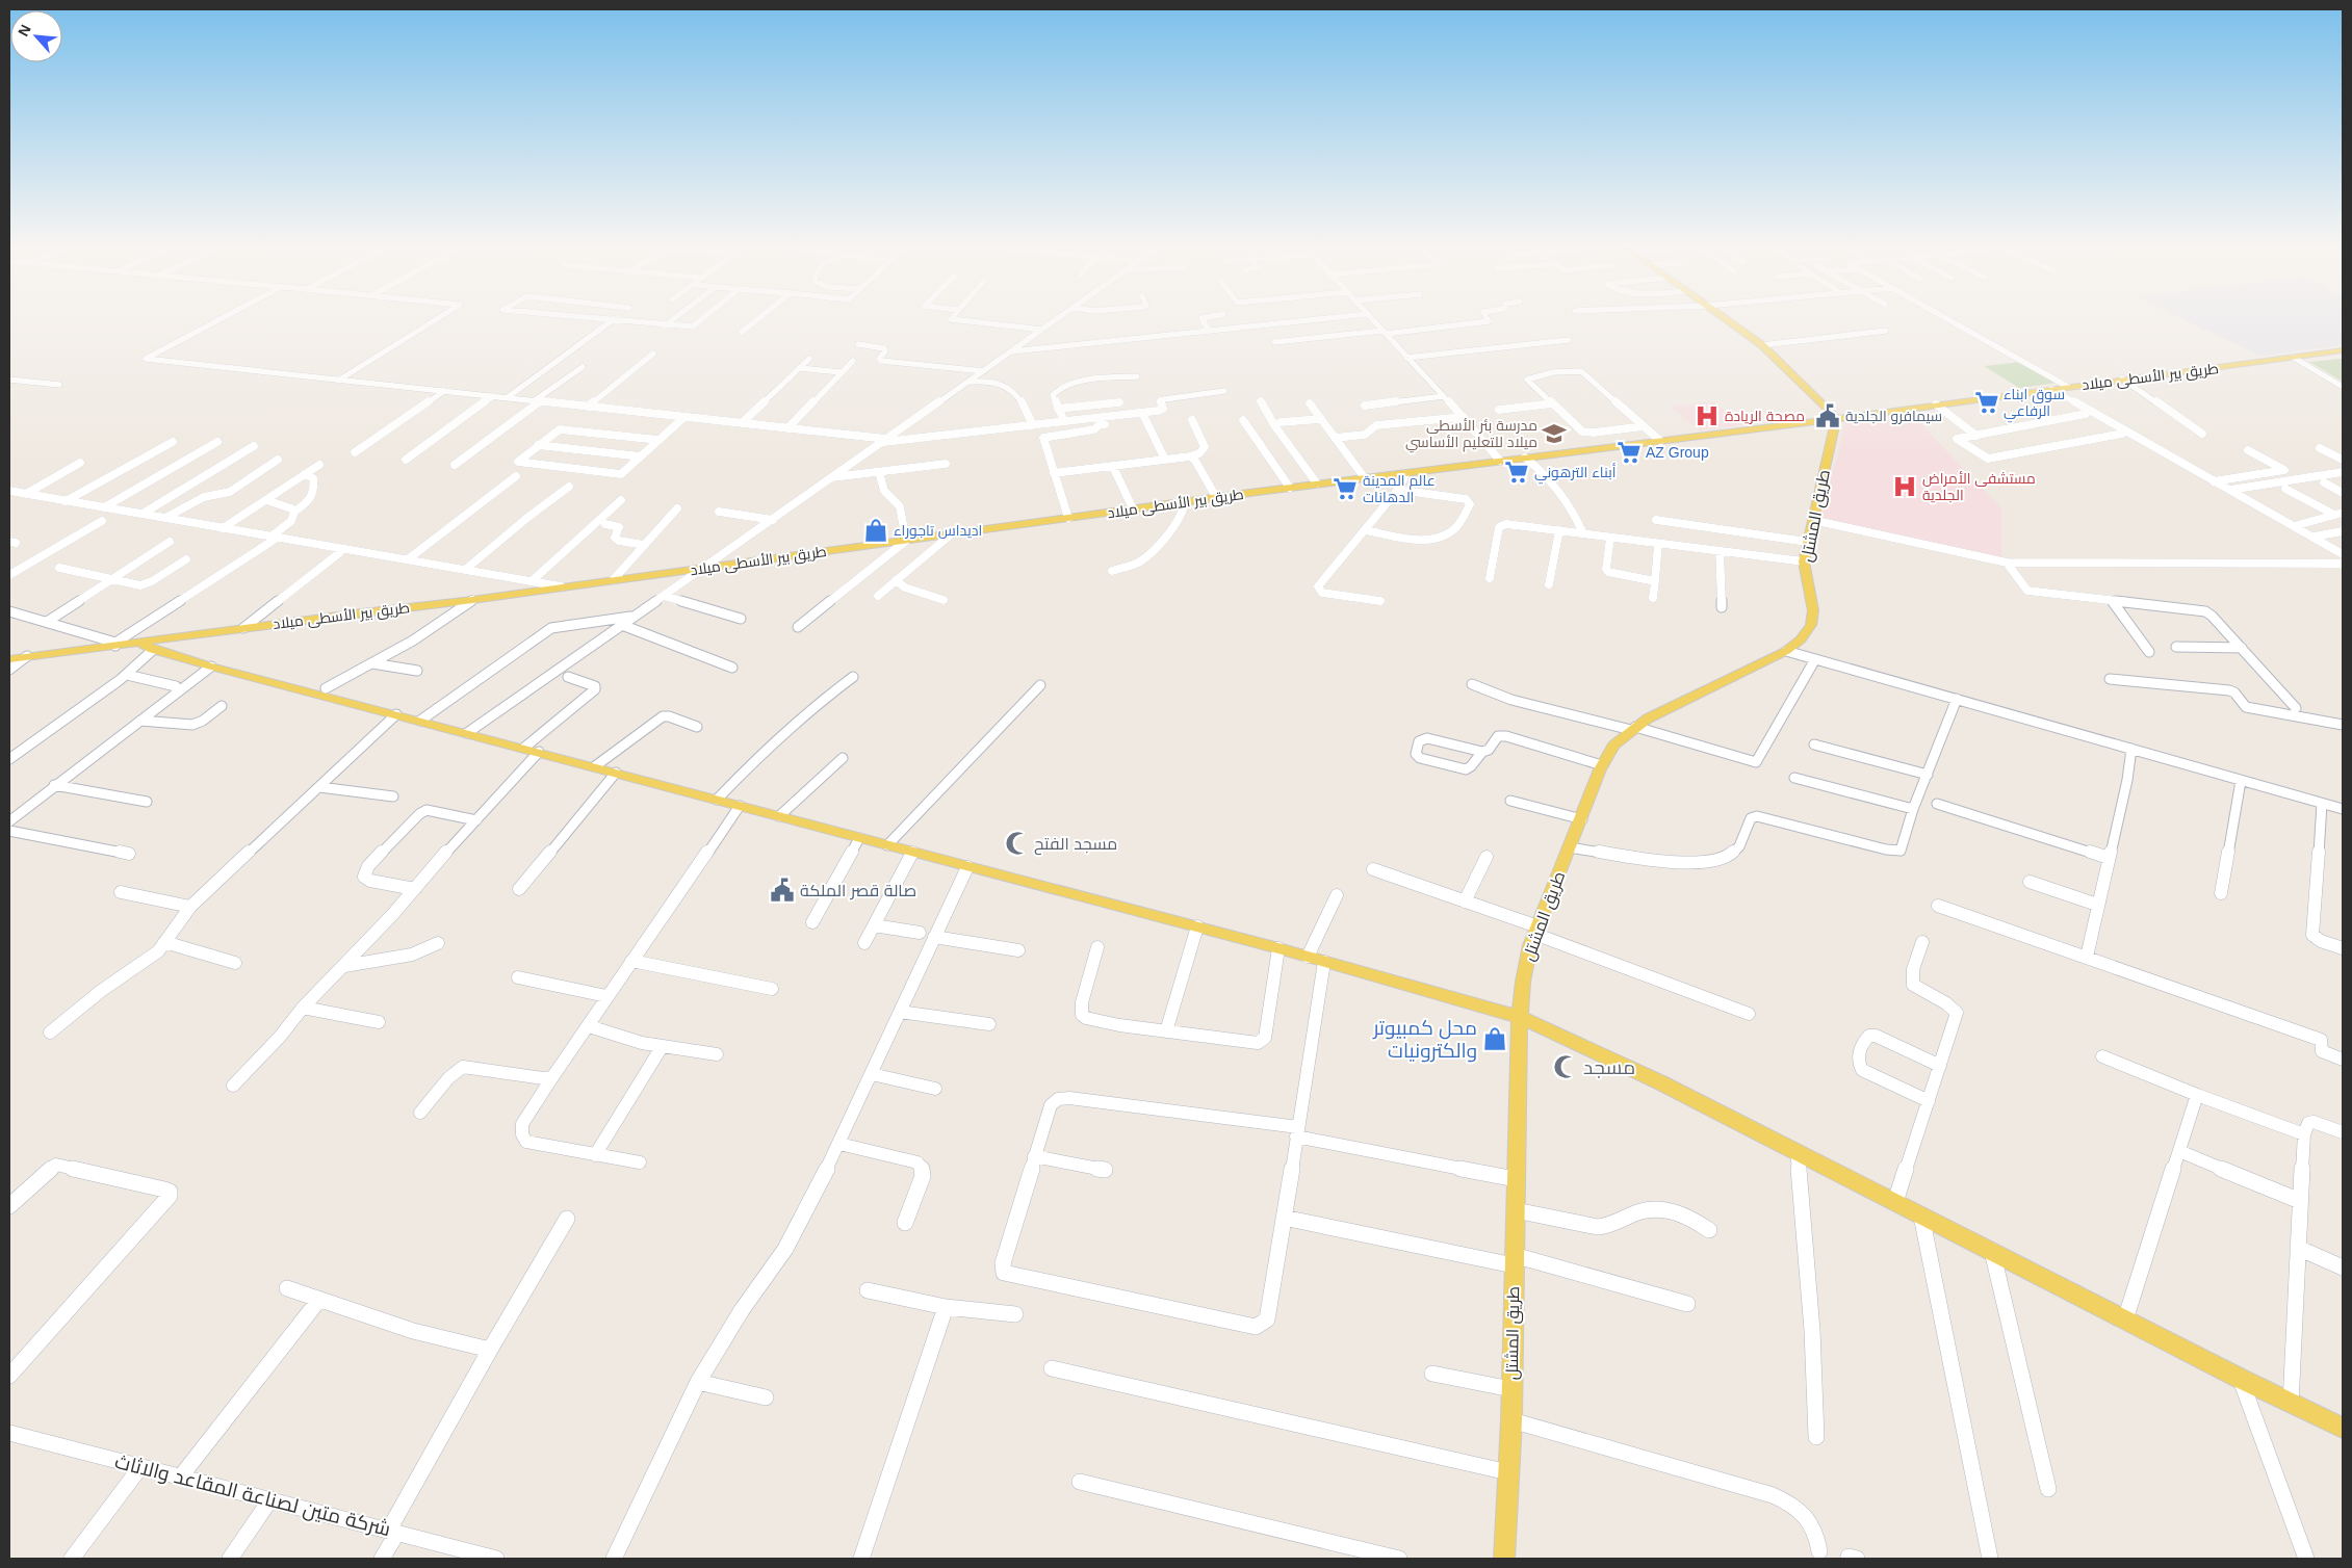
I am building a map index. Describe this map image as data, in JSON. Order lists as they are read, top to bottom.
{
  "streets": {
    "main road": ["طريق بير الأسطى ميلاد", "طريق المشتل"],
    "street": ["شركة متين لصناعة المقاعد والاثاث"]
  },
  "crossings": [
    ["طريق بير الأسطى ميلاد", "طريق المشتل"]
  ],
  "places": {
    "supermarket": [
      "سوق ابناء الرفاعي",
      "AZ Group",
      "أبناء الترهوني",
      "عالم المدينة الدهانات"
    ],
    "hospital": ["مصحة الريادة", "مستشفى الأمراض الجلدية"],
    "public building": ["سيمافرو الجلدية", "صالة قصر الملكة"],
    "school or university": ["مدرسة بئر الأسطى ميلاد للتعليم الأساسي"],
    "shop": ["اديداس تاجوراء", "محل كمبيوتر والكترونيات"],
    "mosque": ["مسجد الفتح", "مسجد"]
  },
  "north": "top left"
}
